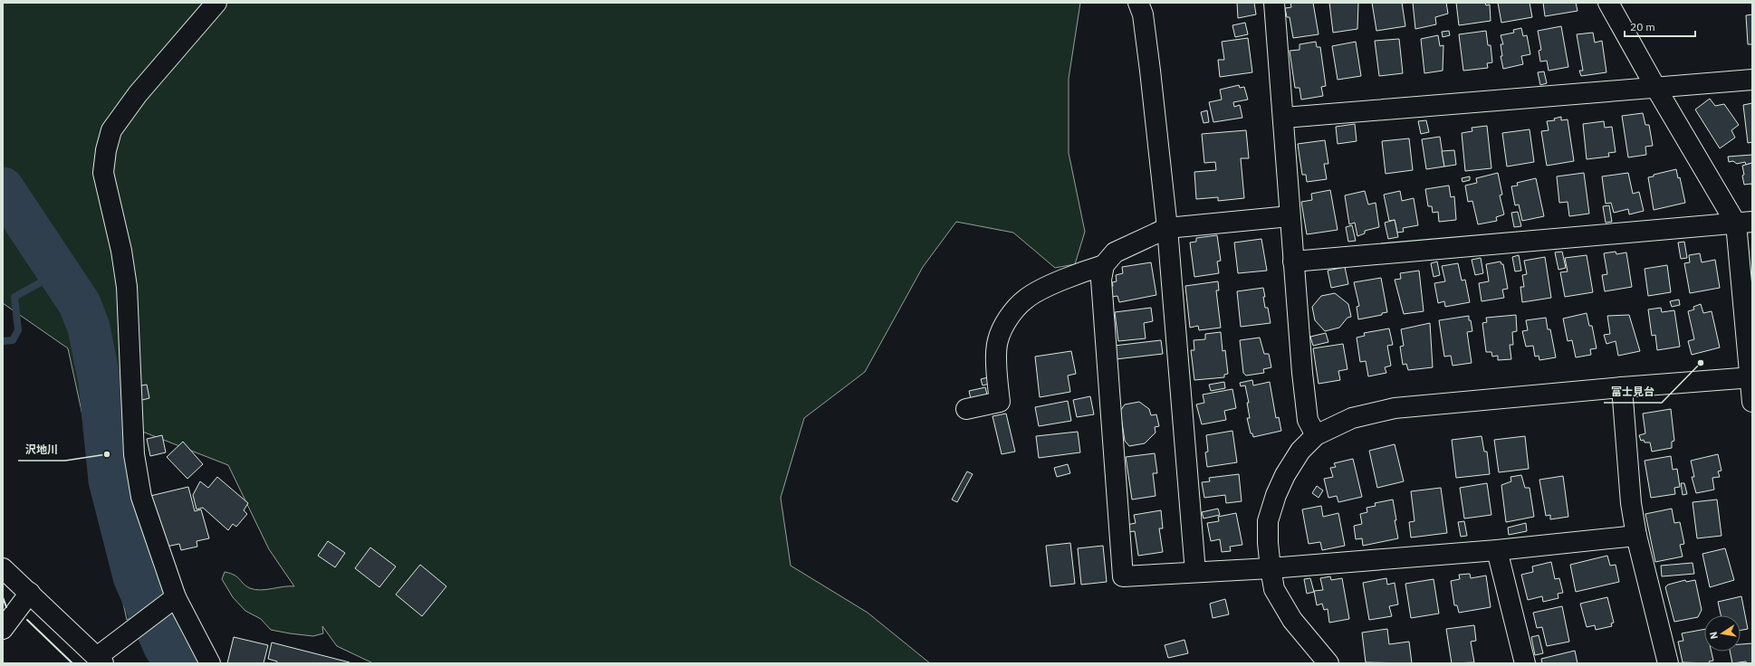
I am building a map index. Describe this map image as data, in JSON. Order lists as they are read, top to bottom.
{
  "places": ["富士見台", "沢地川"],
  "scale_bar": "20 m",
  "north": "left"
}
